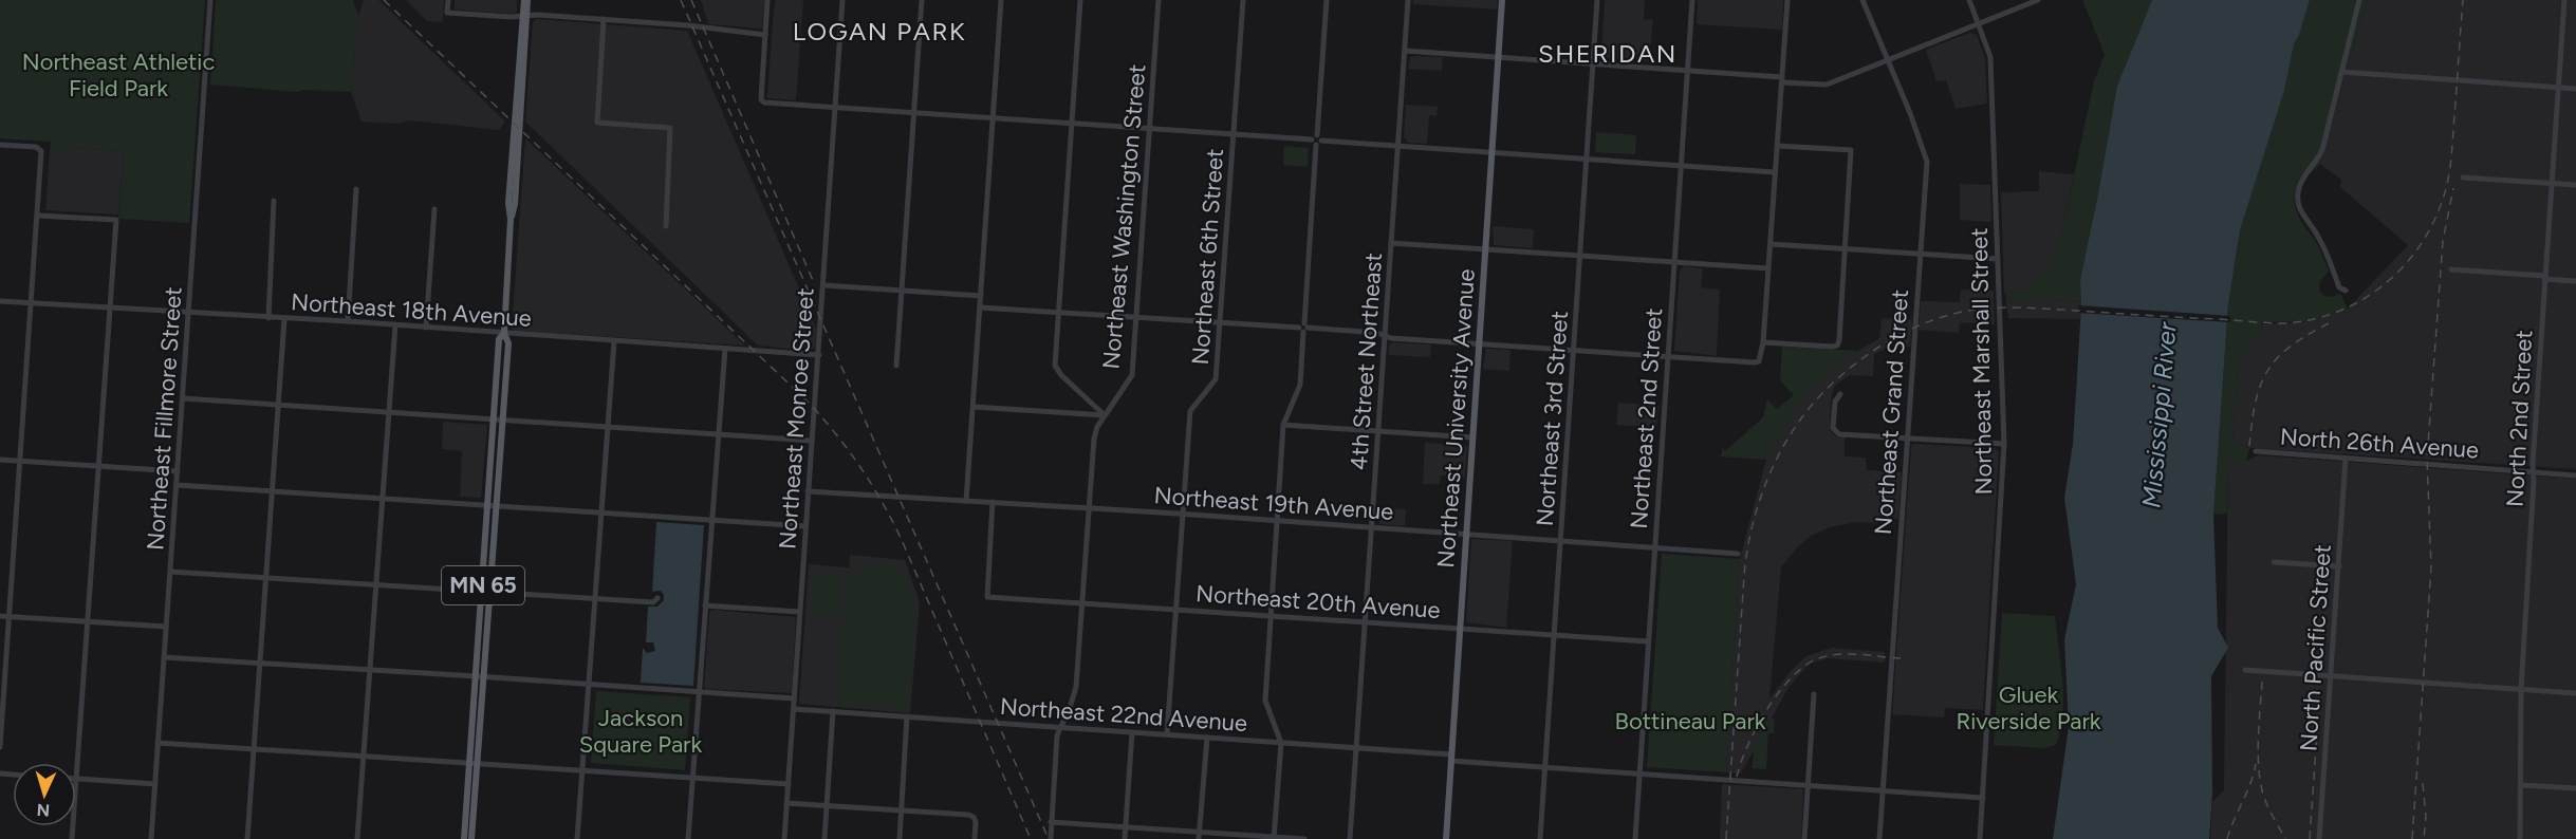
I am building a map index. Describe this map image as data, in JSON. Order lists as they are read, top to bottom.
{
  "streets": {
    "main road": ["Northeast University Avenue", "MN 65"],
    "street": [
      "Northeast Washington Street",
      "Northeast 6th Street",
      "Northeast 18th Avenue",
      "4th Street Northeast",
      "Northeast Marshall Street",
      "Northeast Grand Street",
      "Northeast Fillmore Street",
      "Northeast Monroe Street",
      "Northeast 3rd Street",
      "Northeast 2nd Street",
      "North 2nd Street",
      "North 26th Avenue",
      "Northeast 19th Avenue",
      "Northeast 20th Avenue",
      "North Pacific Street",
      "Northeast 22nd Avenue"
    ]
  },
  "crossings": [
    ["Northeast Washington Street", "Northeast 19th Avenue"],
    ["Northeast Washington Street", "Northeast 20th Avenue"],
    ["Northeast Washington Street", "Northeast 22nd Avenue"],
    ["Northeast 6th Street", "Northeast 19th Avenue"],
    ["Northeast 6th Street", "Northeast 20th Avenue"],
    ["Northeast 6th Street", "Northeast 22nd Avenue"],
    ["Northeast 18th Avenue", "Northeast Fillmore Street"],
    ["Northeast 18th Avenue", "Northeast Monroe Street"],
    ["Northeast 18th Avenue", "MN 65"],
    ["4th Street Northeast", "Northeast 19th Avenue"],
    ["4th Street Northeast", "Northeast 20th Avenue"],
    ["4th Street Northeast", "Northeast 22nd Avenue"],
    ["Northeast Marshall Street", "Northeast 22nd Avenue"],
    ["Northeast Grand Street", "Northeast 22nd Avenue"],
    ["Northeast Monroe Street", "Northeast 19th Avenue"],
    ["Northeast Monroe Street", "Northeast 22nd Avenue"],
    ["Northeast University Avenue", "Northeast 19th Avenue"],
    ["Northeast University Avenue", "Northeast 20th Avenue"],
    ["Northeast University Avenue", "Northeast 22nd Avenue"],
    ["Northeast 3rd Street", "Northeast 19th Avenue"],
    ["Northeast 3rd Street", "Northeast 20th Avenue"],
    ["Northeast 3rd Street", "Northeast 22nd Avenue"],
    ["Northeast 2nd Street", "Northeast 19th Avenue"],
    ["Northeast 2nd Street", "Northeast 20th Avenue"],
    ["Northeast 2nd Street", "Northeast 22nd Avenue"],
    ["North 2nd Street", "North 26th Avenue"],
    ["North 26th Avenue", "North Pacific Street"],
    ["Northeast 19th Avenue", "Northeast 20th Avenue"]
  ],
  "districts": ["LOGAN PARK", "SHERIDAN"],
  "water": ["Mississippi River"],
  "parks": [
    "Northeast Athletic Field Park",
    "Gluek Riverside Park",
    "Jackson Square Park",
    "Bottineau Park"
  ],
  "north": "bottom"
}
